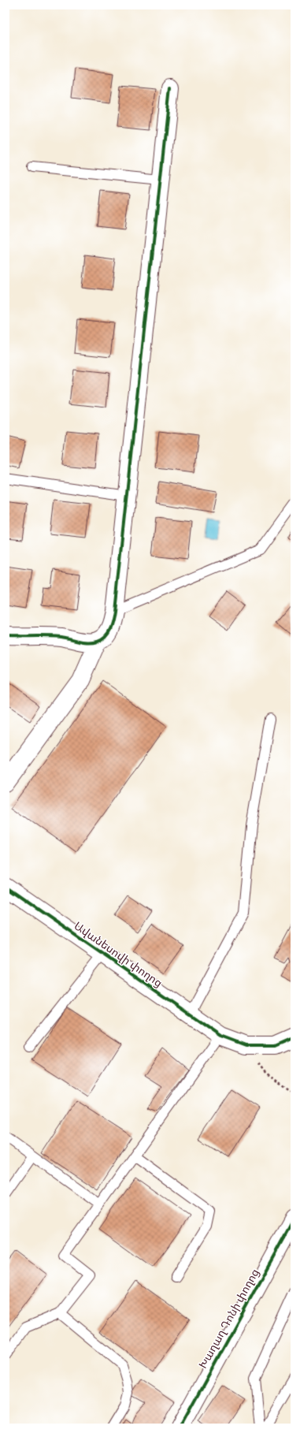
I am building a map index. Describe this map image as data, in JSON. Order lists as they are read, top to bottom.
{
  "streets": {
    "street": ["Ավանեսովի փողոց", "Խաղաղ Դոնի փողոց"]
  }
}
